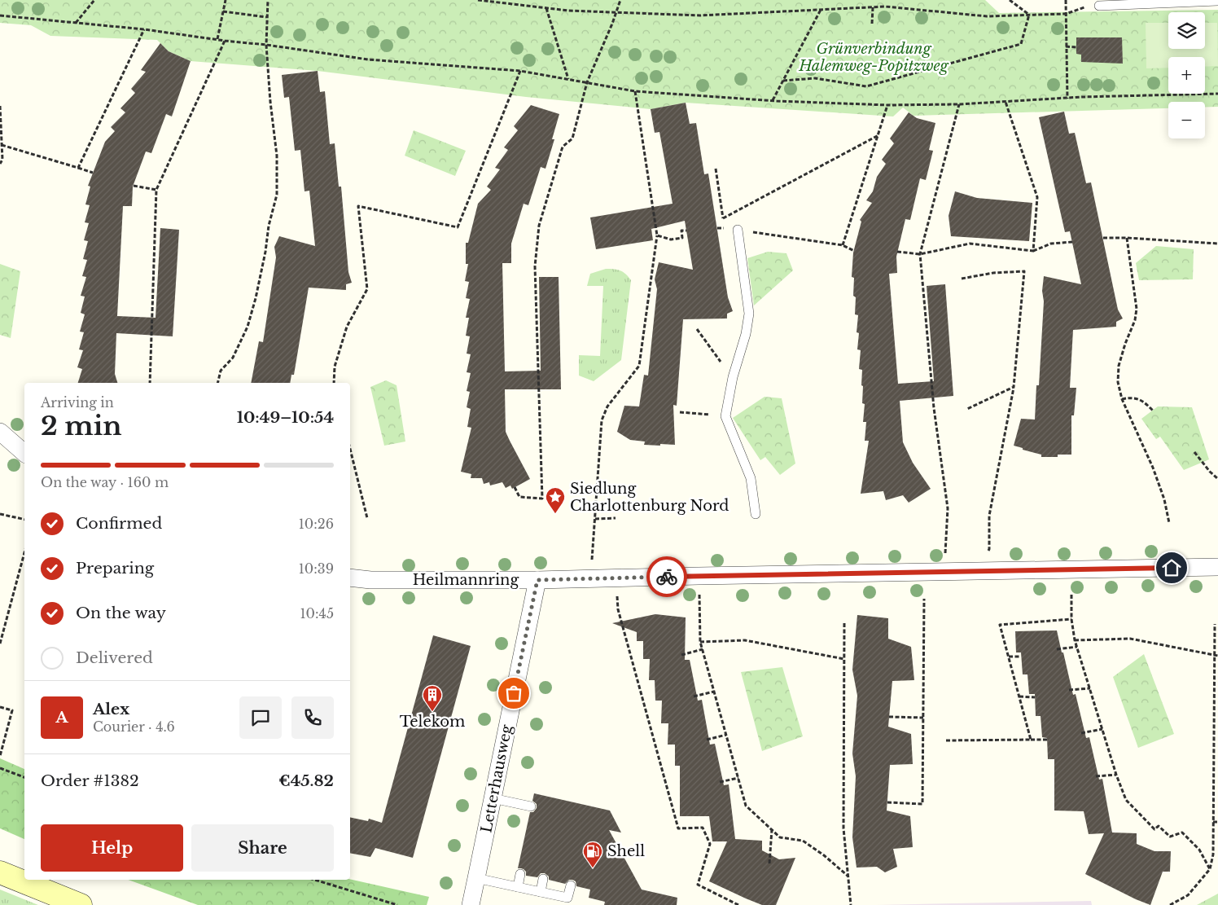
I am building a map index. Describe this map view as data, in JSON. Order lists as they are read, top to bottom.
{
  "streets": {
    "street": ["Heilmannring", "Letterhausweg"]
  },
  "crossings": [
    ["Heilmannring", "Letterhausweg"]
  ],
  "parks": ["Grünverbindung Halemweg-Popitzweg"],
  "places": {
    "place": ["Siedlung Charlottenburg Nord"],
    "building": ["Telekom"],
    "fuel station": ["Shell"]
  },
  "page": {
    "map_buttons": ["+", "−"],
    "heading": ["2 min", "Arriving in", "10:49–10:54"],
    "panel": [
      "Alex",
      "Courier · 4.6",
      "Order #1382",
      "€45.82"
    ],
    "bar": "On the way · 160 m",
    "list": [
      ["Confirmed", "10:26"],
      ["Preparing", "10:39"],
      ["On the way", "10:45"],
      "Delivered"
    ],
    "round": "A",
    "buttons": ["Help", "Share"]
  }
}
